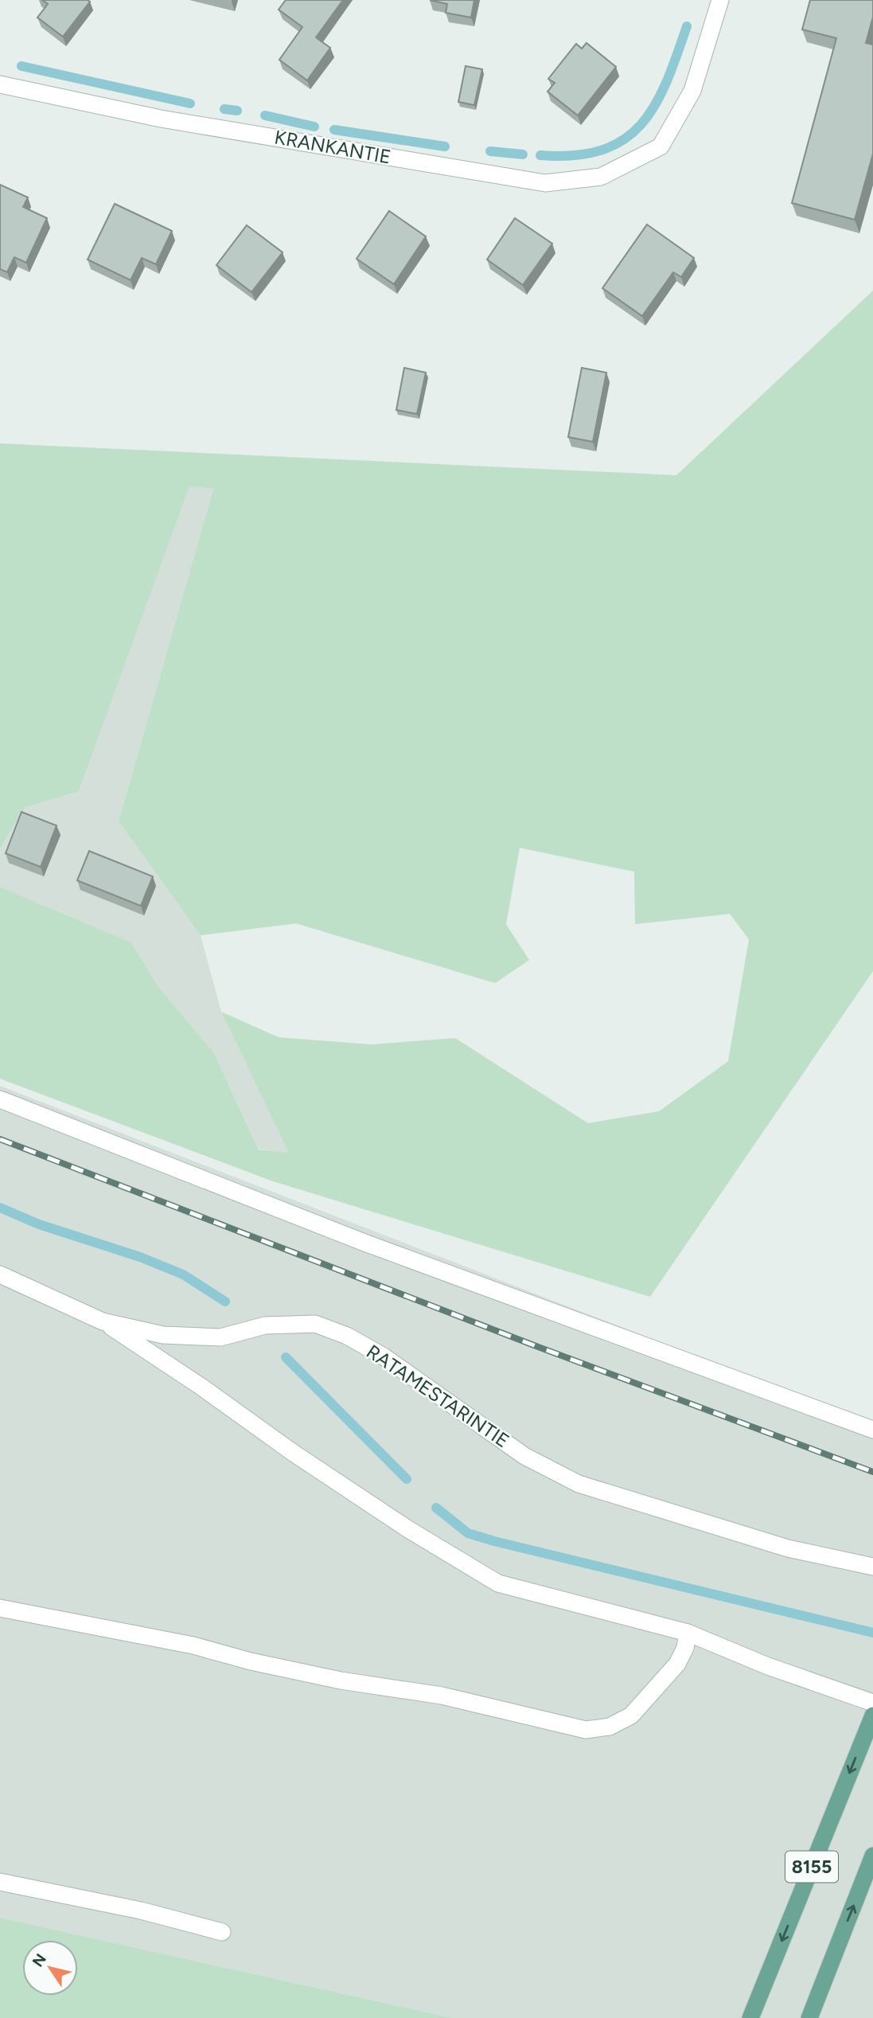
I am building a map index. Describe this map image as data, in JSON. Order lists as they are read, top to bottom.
{
  "streets": {
    "main road": ["8155"],
    "street": ["KRANKANTIE", "RATAMESTARINTIE"]
  },
  "north": "top left"
}
